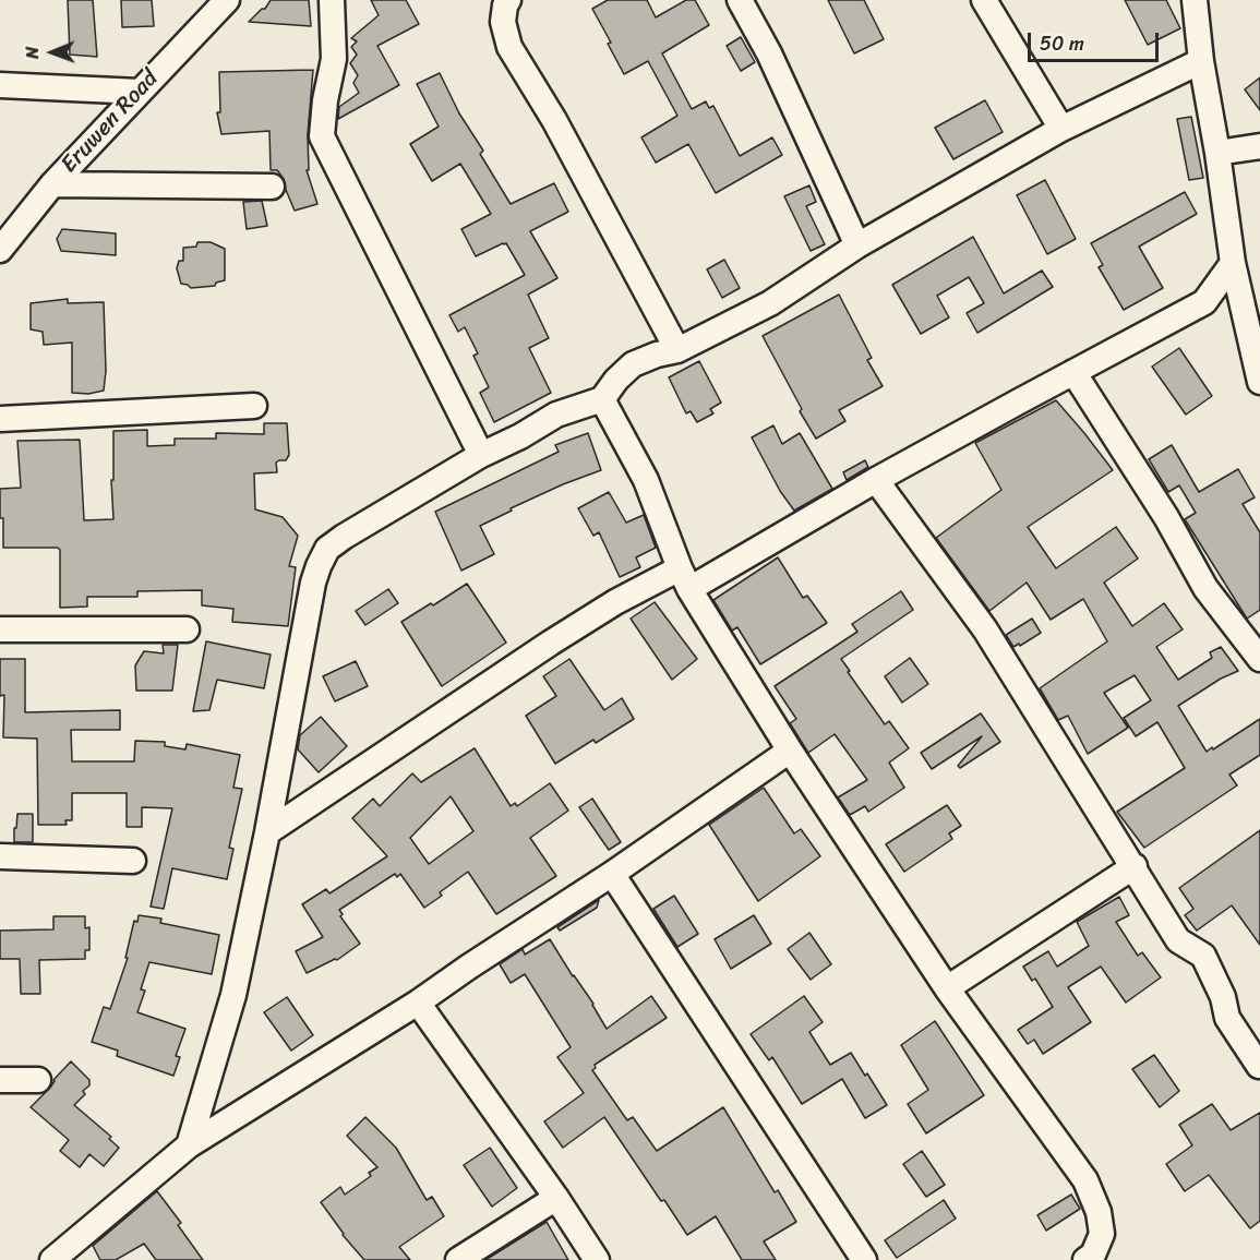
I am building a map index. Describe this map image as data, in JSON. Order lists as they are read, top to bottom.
{
  "streets": {
    "street": ["Eruwen Road"]
  },
  "scale_bar": "50 m",
  "north": "left"
}
